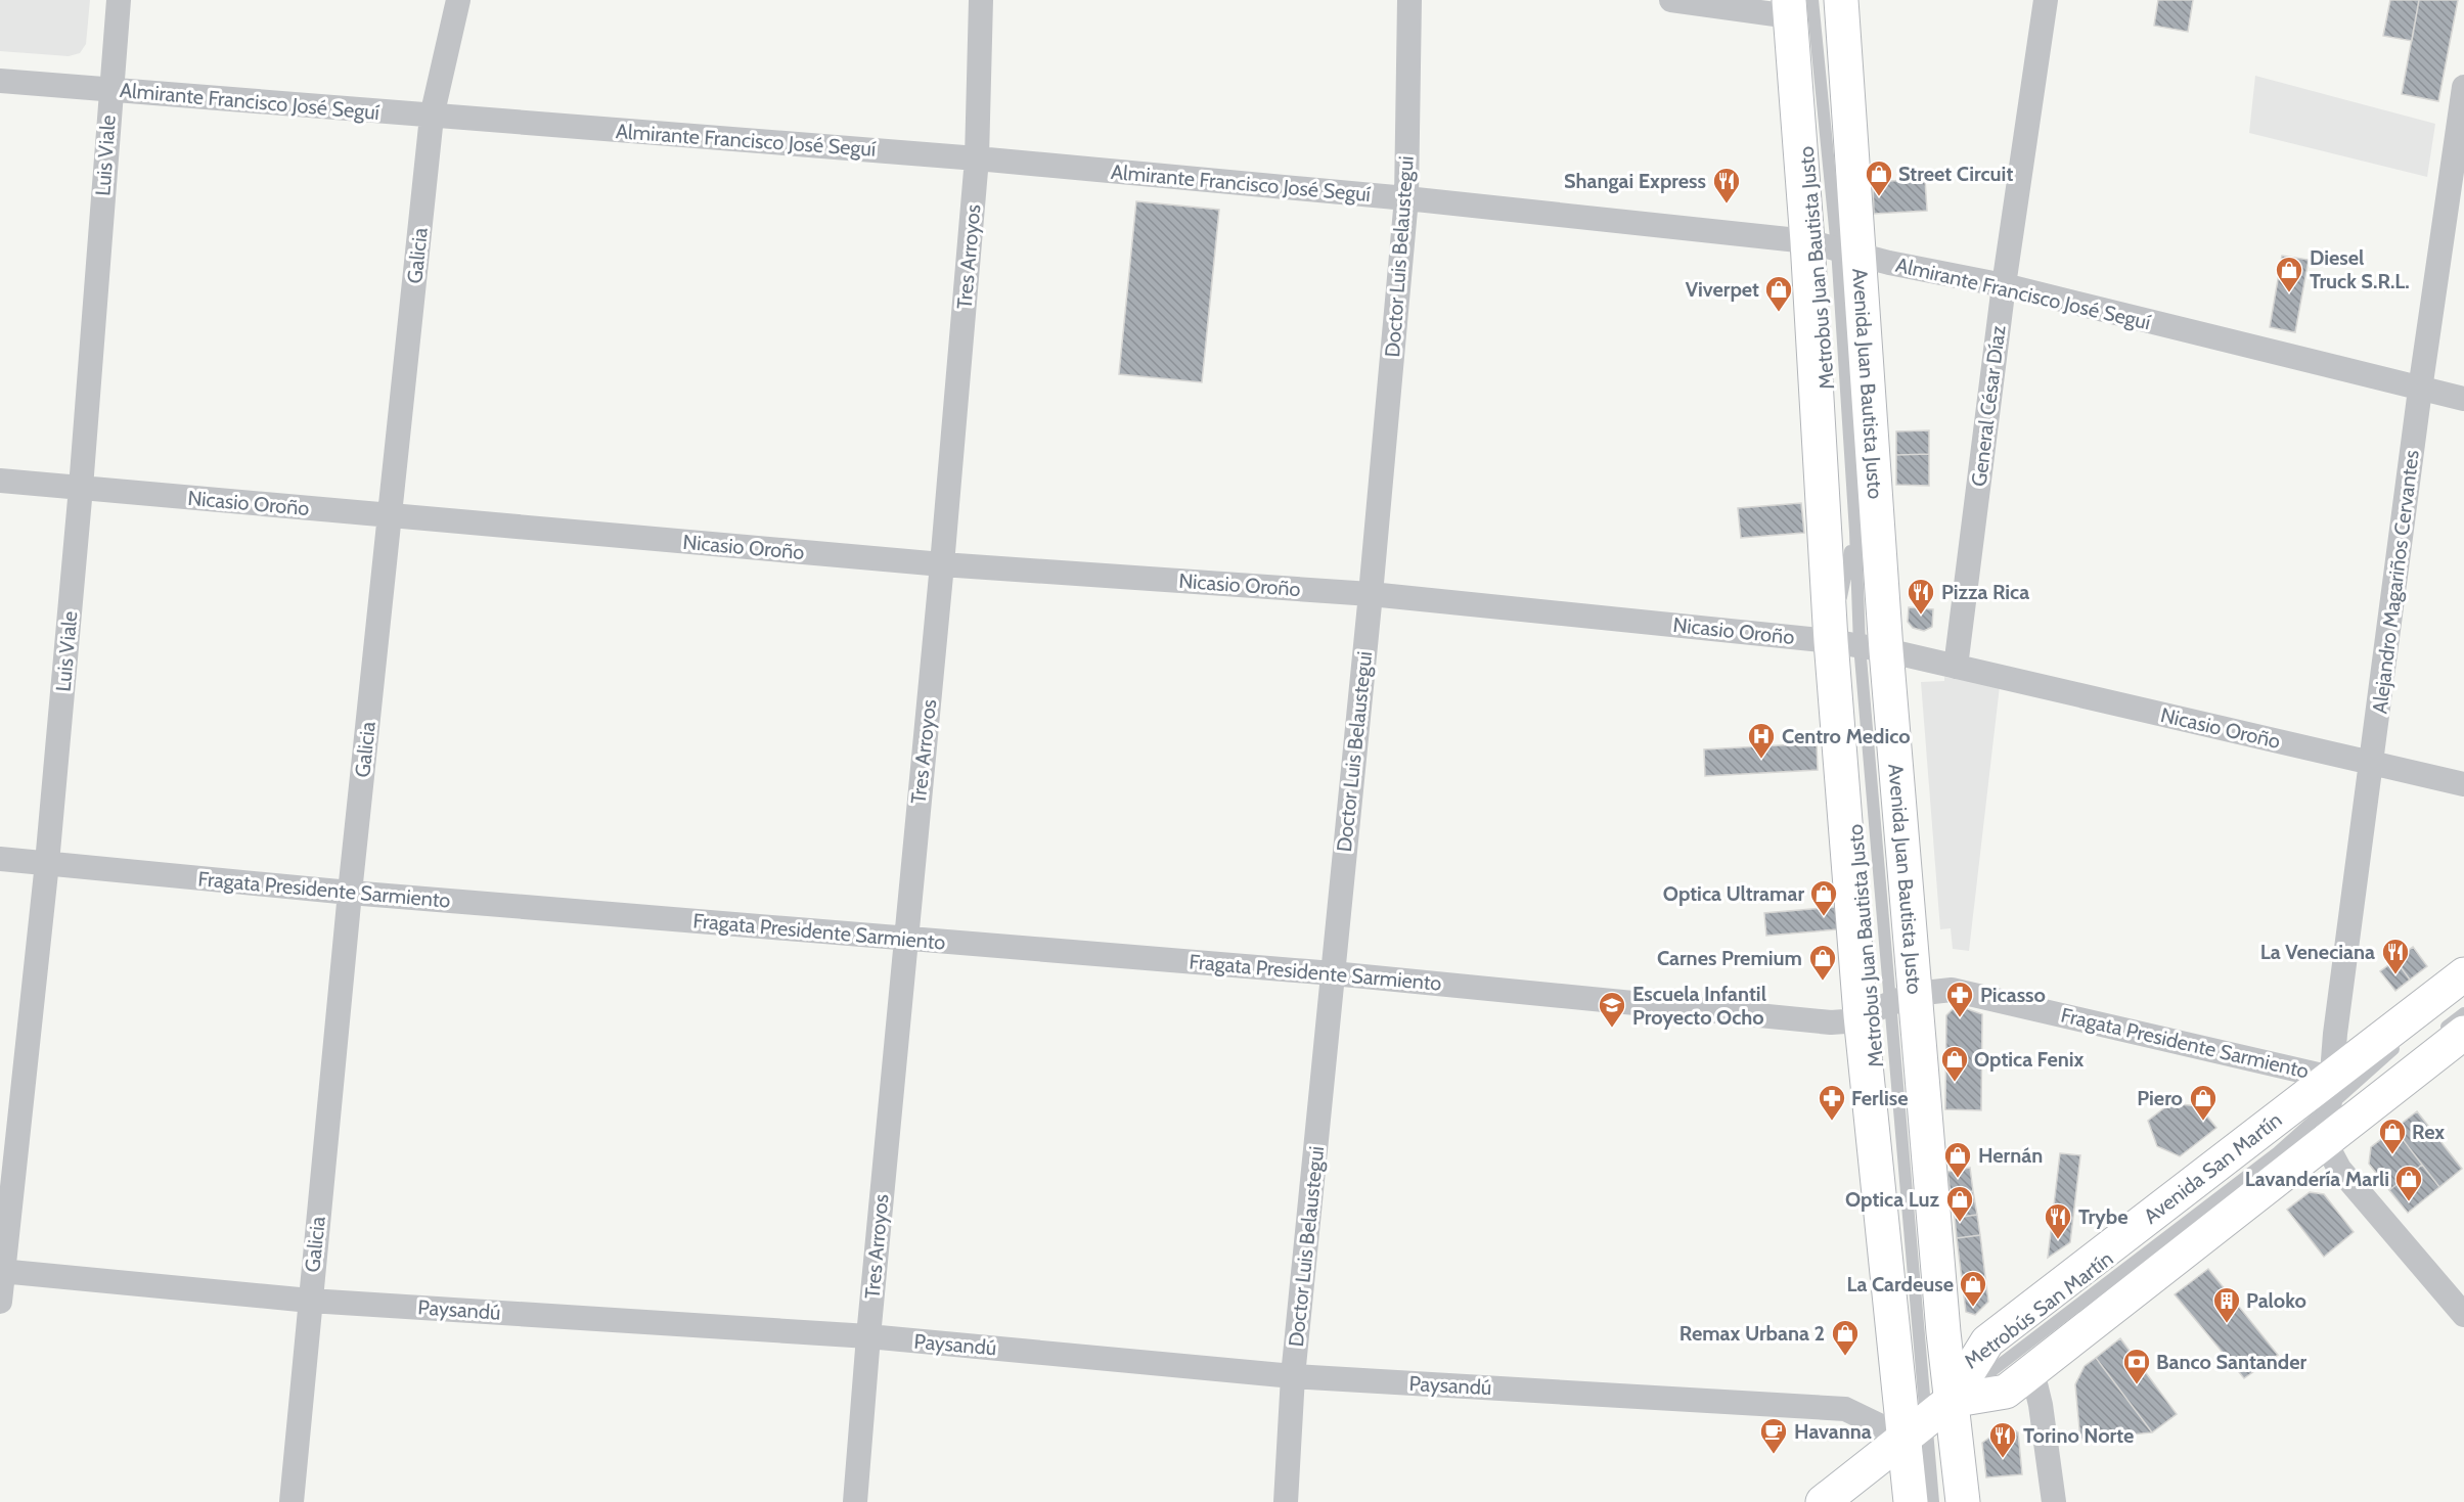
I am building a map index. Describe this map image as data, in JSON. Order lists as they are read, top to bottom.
{
  "streets": {
    "main road": ["Avenida Juan Bautista Justo", "Avenida San Martín"],
    "street": [
      "Almirante Francisco José Seguí",
      "Luis Viale",
      "Galicia",
      "Tres Arroyos",
      "Doctor Luis Belaustegui",
      "General César Díaz",
      "Nicasio Oroño",
      "Alejandro Magariños Cervantes",
      "Fragata Presidente Sarmiento",
      "Paysandú"
    ],
    "lane": ["Metrobus Juan Bautista Justo"]
  },
  "crossings": [
    ["Almirante Francisco José Seguí", "Luis Viale"],
    ["Almirante Francisco José Seguí", "Galicia"],
    ["Almirante Francisco José Seguí", "Tres Arroyos"],
    ["Almirante Francisco José Seguí", "Doctor Luis Belaustegui"],
    ["Almirante Francisco José Seguí", "Metrobus Juan Bautista Justo"],
    ["Almirante Francisco José Seguí", "Avenida Juan Bautista Justo"],
    ["Almirante Francisco José Seguí", "General César Díaz"],
    ["Almirante Francisco José Seguí", "Alejandro Magariños Cervantes"],
    ["Luis Viale", "Nicasio Oroño"],
    ["Luis Viale", "Fragata Presidente Sarmiento"],
    ["Luis Viale", "Paysandú"],
    ["Galicia", "Nicasio Oroño"],
    ["Galicia", "Fragata Presidente Sarmiento"],
    ["Galicia", "Paysandú"],
    ["Tres Arroyos", "Nicasio Oroño"],
    ["Tres Arroyos", "Fragata Presidente Sarmiento"],
    ["Tres Arroyos", "Paysandú"],
    ["Doctor Luis Belaustegui", "Nicasio Oroño"],
    ["Doctor Luis Belaustegui", "Fragata Presidente Sarmiento"],
    ["Doctor Luis Belaustegui", "Paysandú"],
    ["Metrobus Juan Bautista Justo", "Avenida Juan Bautista Justo"],
    ["Metrobus Juan Bautista Justo", "Nicasio Oroño"],
    ["Avenida Juan Bautista Justo", "Nicasio Oroño"],
    ["Avenida Juan Bautista Justo", "Fragata Presidente Sarmiento"],
    ["Avenida Juan Bautista Justo", "Avenida San Martín"],
    ["Avenida Juan Bautista Justo", "Paysandú"],
    ["General César Díaz", "Nicasio Oroño"],
    ["Nicasio Oroño", "Alejandro Magariños Cervantes"],
    ["Alejandro Magariños Cervantes", "Fragata Presidente Sarmiento"],
    ["Alejandro Magariños Cervantes", "Avenida San Martín"],
    ["Fragata Presidente Sarmiento", "Avenida San Martín"],
    ["Avenida San Martín", "Paysandú"]
  ],
  "places": {
    "shop": [
      "Street Circuit",
      "Diesel Truck S.R.L.",
      "Viverpet",
      "Optica Ultramar",
      "Carnes Premium",
      "Optica Fenix",
      "Piero",
      "Rex",
      "Hernán",
      "Lavandería Marli",
      "Optica Luz",
      "La Cardeuse",
      "Remax Urbana 2"
    ],
    "restaurant": [
      "Shangai Express",
      "Pizza Rica",
      "La Veneciana",
      "Trybe",
      "Torino Norte"
    ],
    "hospital": ["Centro Medico"],
    "pharmacy": ["Picasso", "Ferlise"],
    "school or university": ["Escuela Infantil Proyecto Ocho"],
    "building": ["Paloko"],
    "bank": ["Banco Santander"],
    "cafe": ["Havanna"]
  }
}
